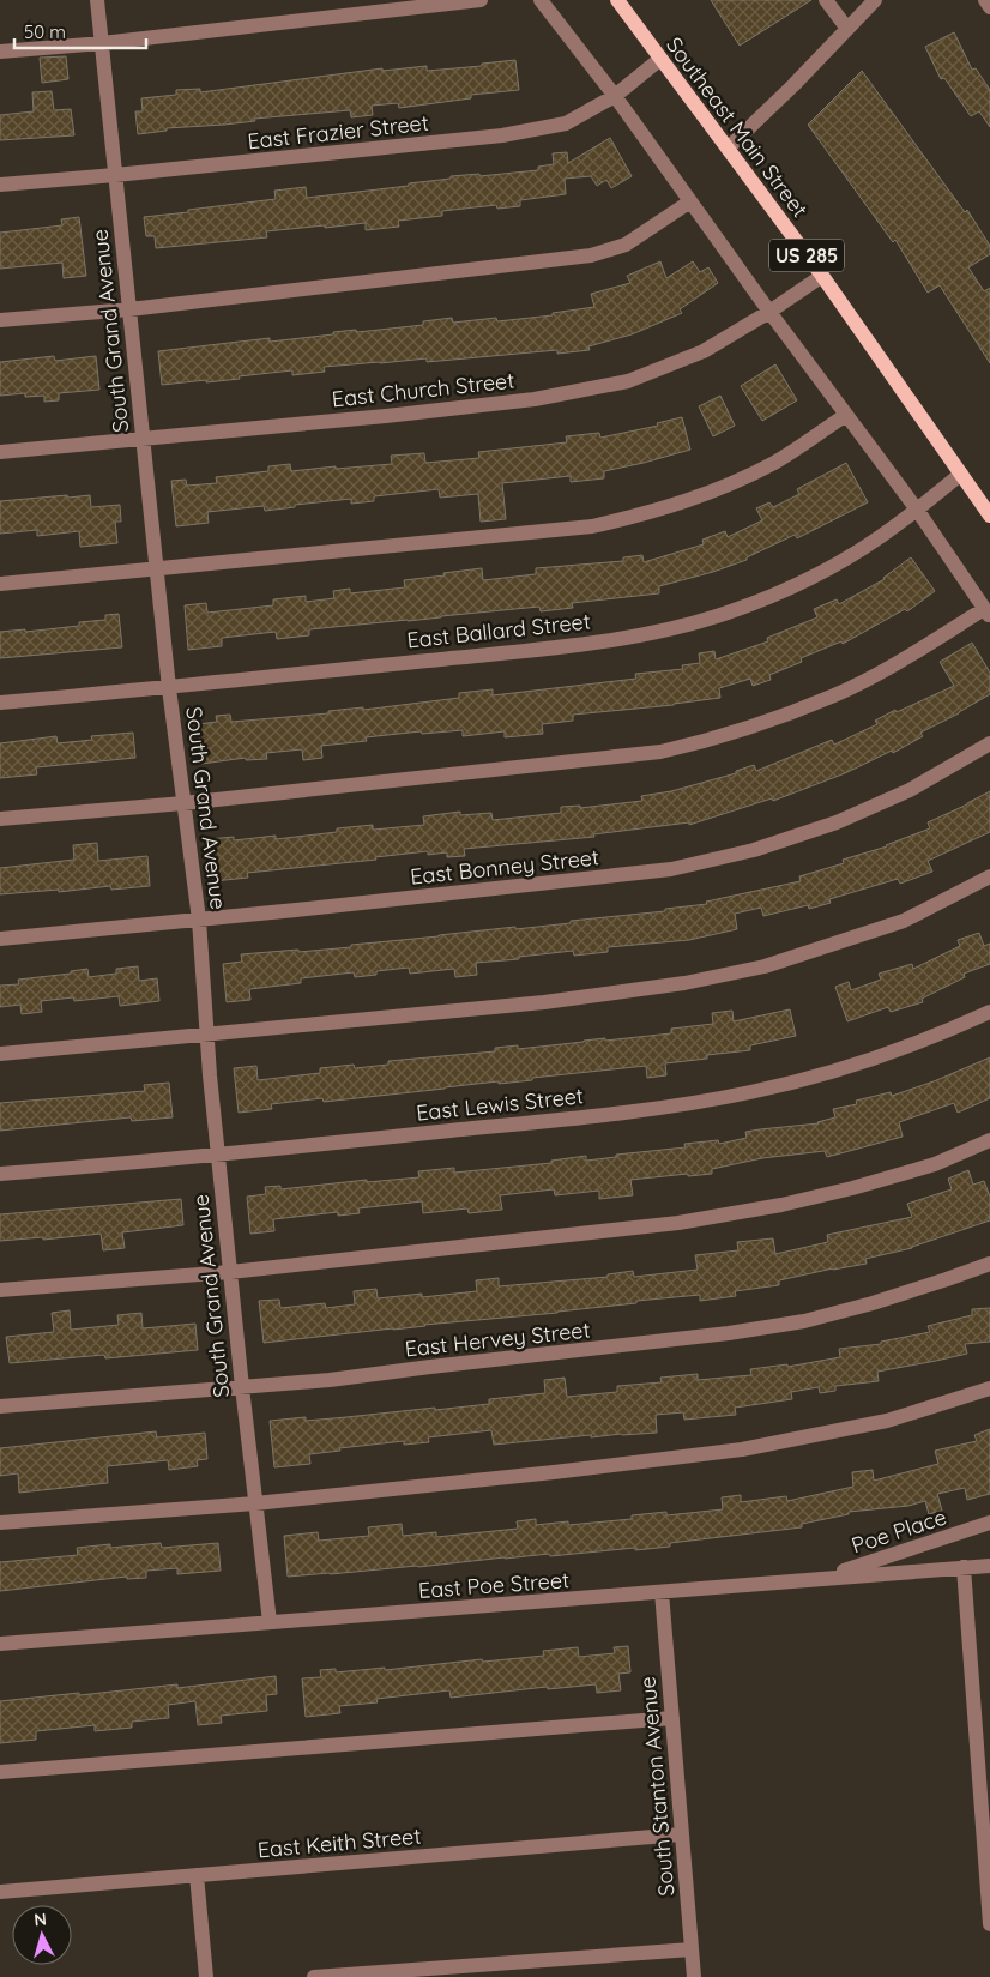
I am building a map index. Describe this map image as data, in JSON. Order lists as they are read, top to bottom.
{
  "streets": {
    "main road": ["Southeast Main Street", "US 285"],
    "street": [
      "East Frazier Street",
      "South Grand Avenue",
      "East Church Street",
      "East Ballard Street",
      "East Bonney Street",
      "East Lewis Street",
      "East Hervey Street",
      "Poe Place",
      "East Poe Street",
      "South Stanton Avenue",
      "East Keith Street"
    ]
  },
  "crossings": [
    ["Southeast Main Street", "East Frazier Street"],
    ["Southeast Main Street", "East Church Street"],
    ["Southeast Main Street", "East Ballard Street"],
    ["East Frazier Street", "South Grand Avenue"],
    ["South Grand Avenue", "East Church Street"],
    ["South Grand Avenue", "East Ballard Street"],
    ["South Grand Avenue", "East Bonney Street"],
    ["South Grand Avenue", "East Lewis Street"],
    ["South Grand Avenue", "East Hervey Street"],
    ["South Grand Avenue", "East Poe Street"],
    ["Poe Place", "East Poe Street"],
    ["East Poe Street", "South Stanton Avenue"],
    ["South Stanton Avenue", "East Keith Street"]
  ],
  "scale_bar": "50 m",
  "north": "top"
}
